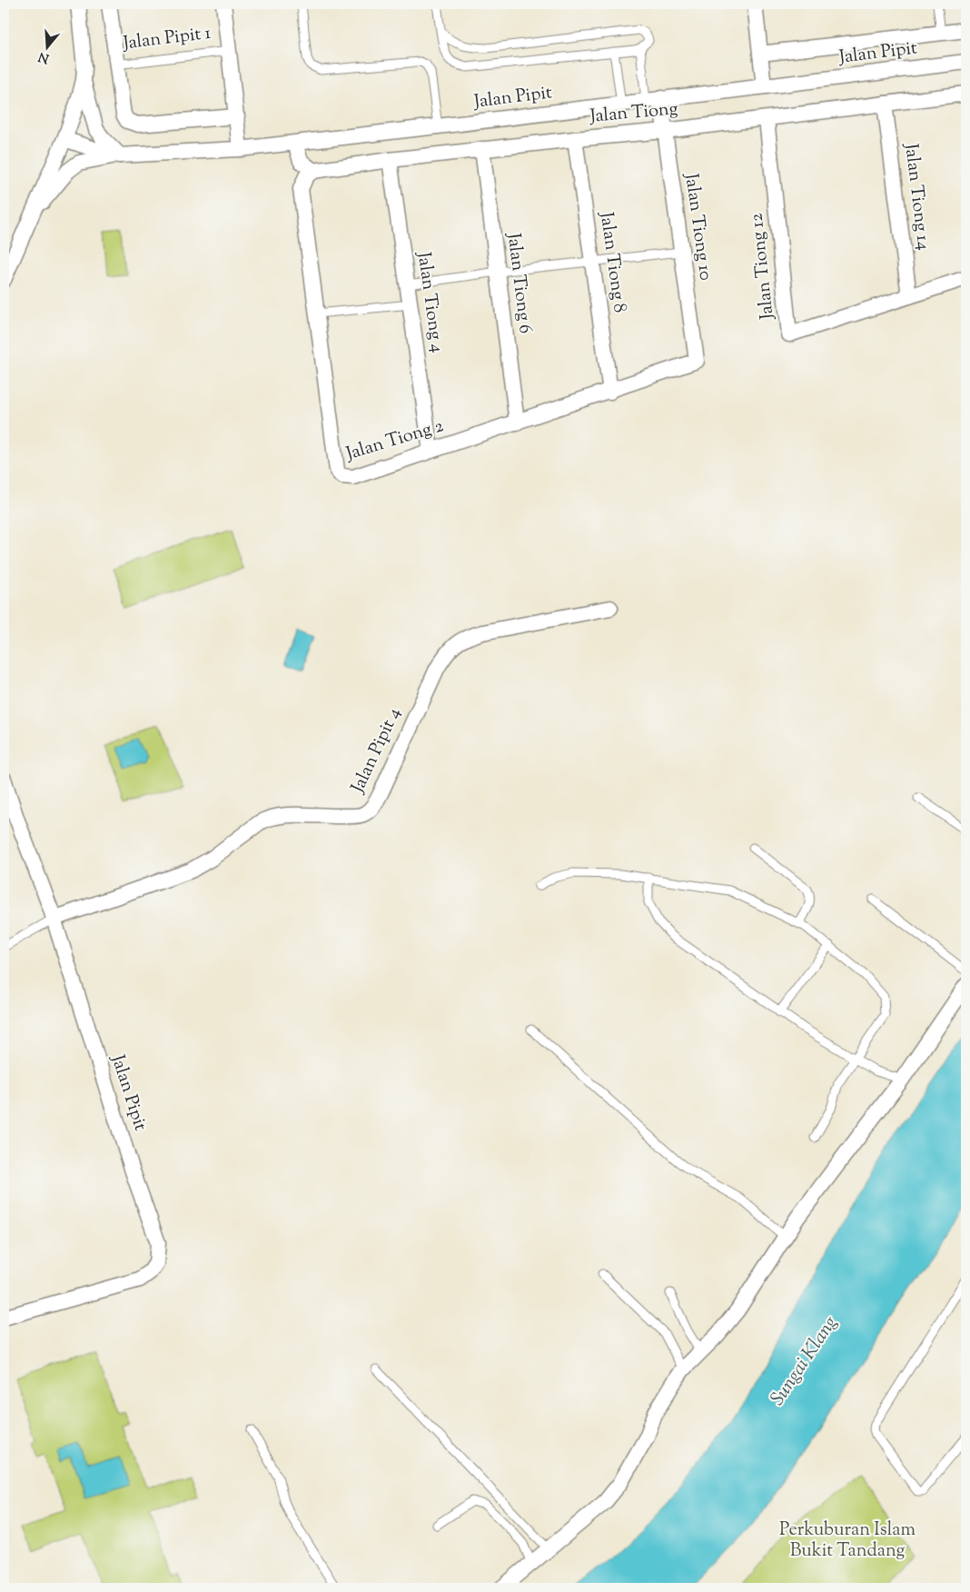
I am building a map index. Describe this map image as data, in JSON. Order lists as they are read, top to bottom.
{
  "streets": {
    "street": [
      "Jalan Pipit 1",
      "Jalan Pipit",
      "Jalan Tiong",
      "Jalan Tiong 14",
      "Jalan Tiong 10",
      "Jalan Tiong 8",
      "Jalan Tiong 12",
      "Jalan Tiong 6",
      "Jalan Tiong 4",
      "Jalan Tiong 2",
      "Jalan Pipit 4"
    ]
  },
  "crossings": [
    ["Jalan Pipit", "Jalan Tiong 10"],
    ["Jalan Pipit", "Jalan Pipit 4"],
    ["Jalan Tiong", "Jalan Tiong 14"],
    ["Jalan Tiong", "Jalan Tiong 10"],
    ["Jalan Tiong", "Jalan Tiong 8"],
    ["Jalan Tiong", "Jalan Tiong 12"],
    ["Jalan Tiong", "Jalan Tiong 6"],
    ["Jalan Tiong", "Jalan Tiong 4"],
    ["Jalan Tiong", "Jalan Tiong 2"],
    ["Jalan Tiong 14", "Jalan Tiong 12"],
    ["Jalan Tiong 10", "Jalan Tiong 2"],
    ["Jalan Tiong 8", "Jalan Tiong 2"],
    ["Jalan Tiong 6", "Jalan Tiong 2"],
    ["Jalan Tiong 4", "Jalan Tiong 2"]
  ],
  "water": ["Sungai Klang"],
  "parks": ["Perkuburan Islam Bukit Tandang"],
  "north": "bottom"
}
